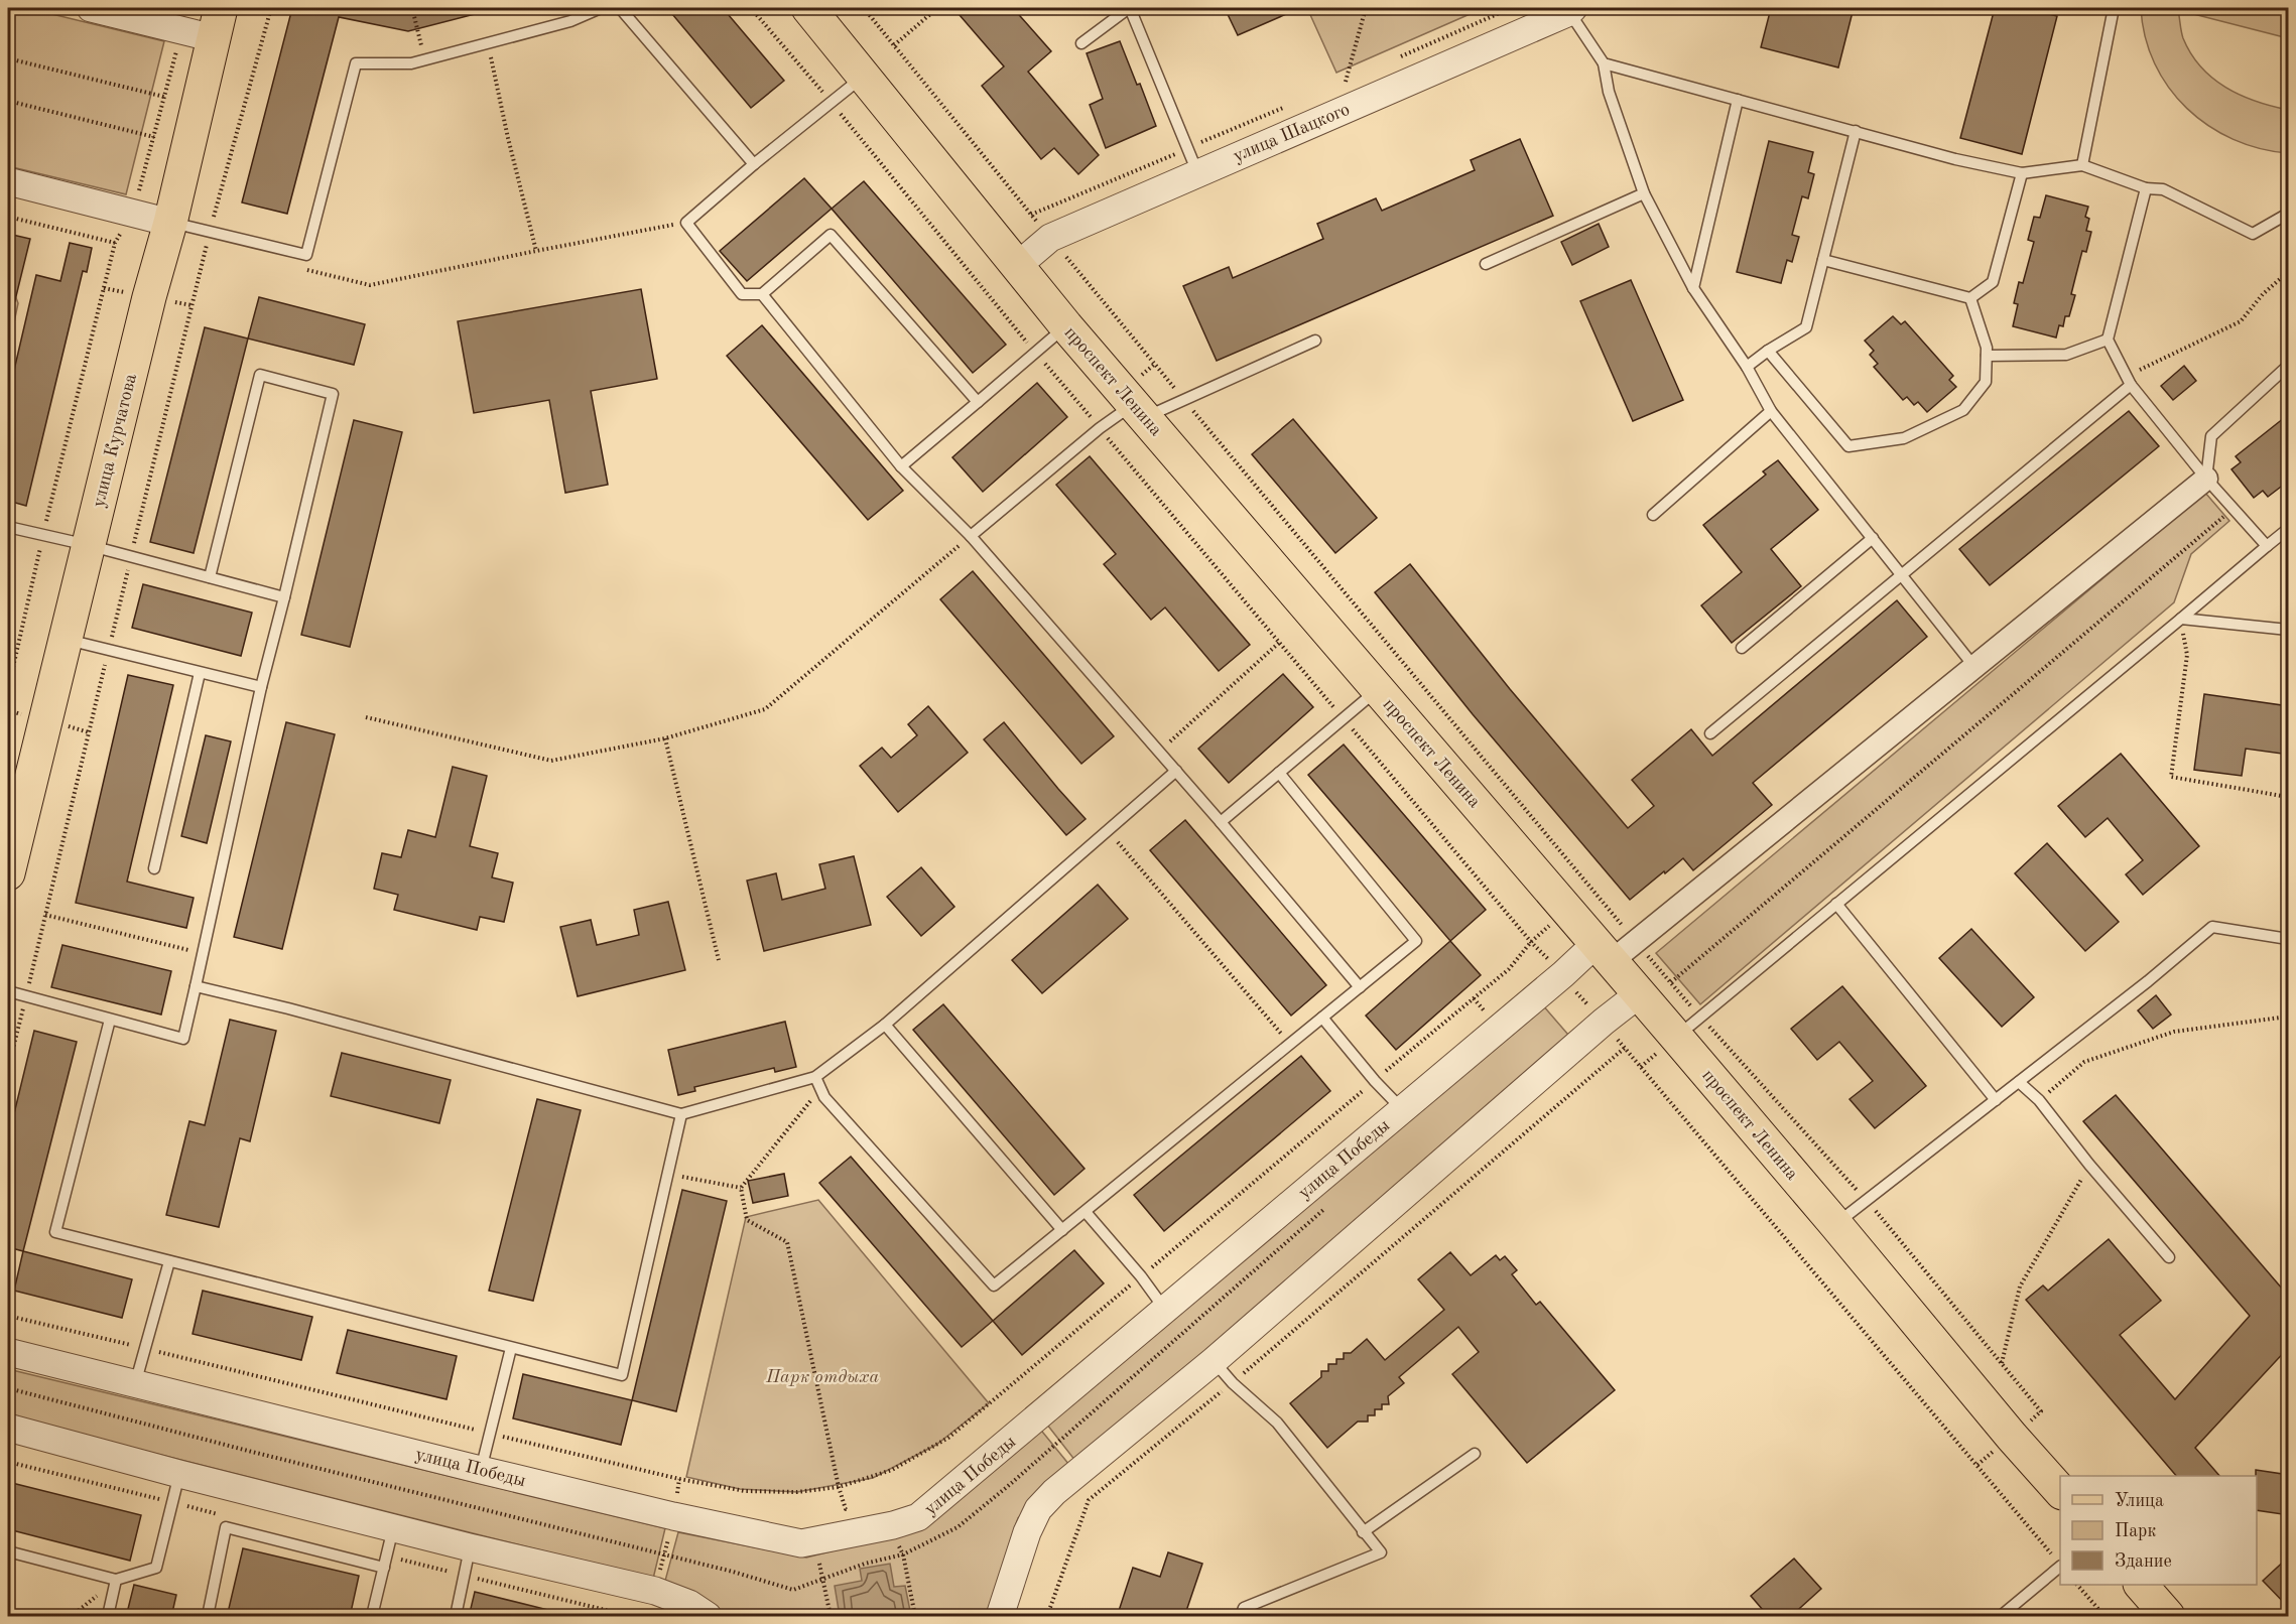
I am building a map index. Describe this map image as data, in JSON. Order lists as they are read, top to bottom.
{
  "streets": {
    "main road": ["проспект Ленина", "улица Курчатова"],
    "street": ["улица Шацкого", "улица Победы"]
  },
  "crossings": [
    ["улица Шацкого", "проспект Ленина"],
    ["проспект Ленина", "улица Победы"]
  ],
  "parks": ["Парк отдыха"],
  "legend": ["Улица", "Парк", "Здание"]
}
